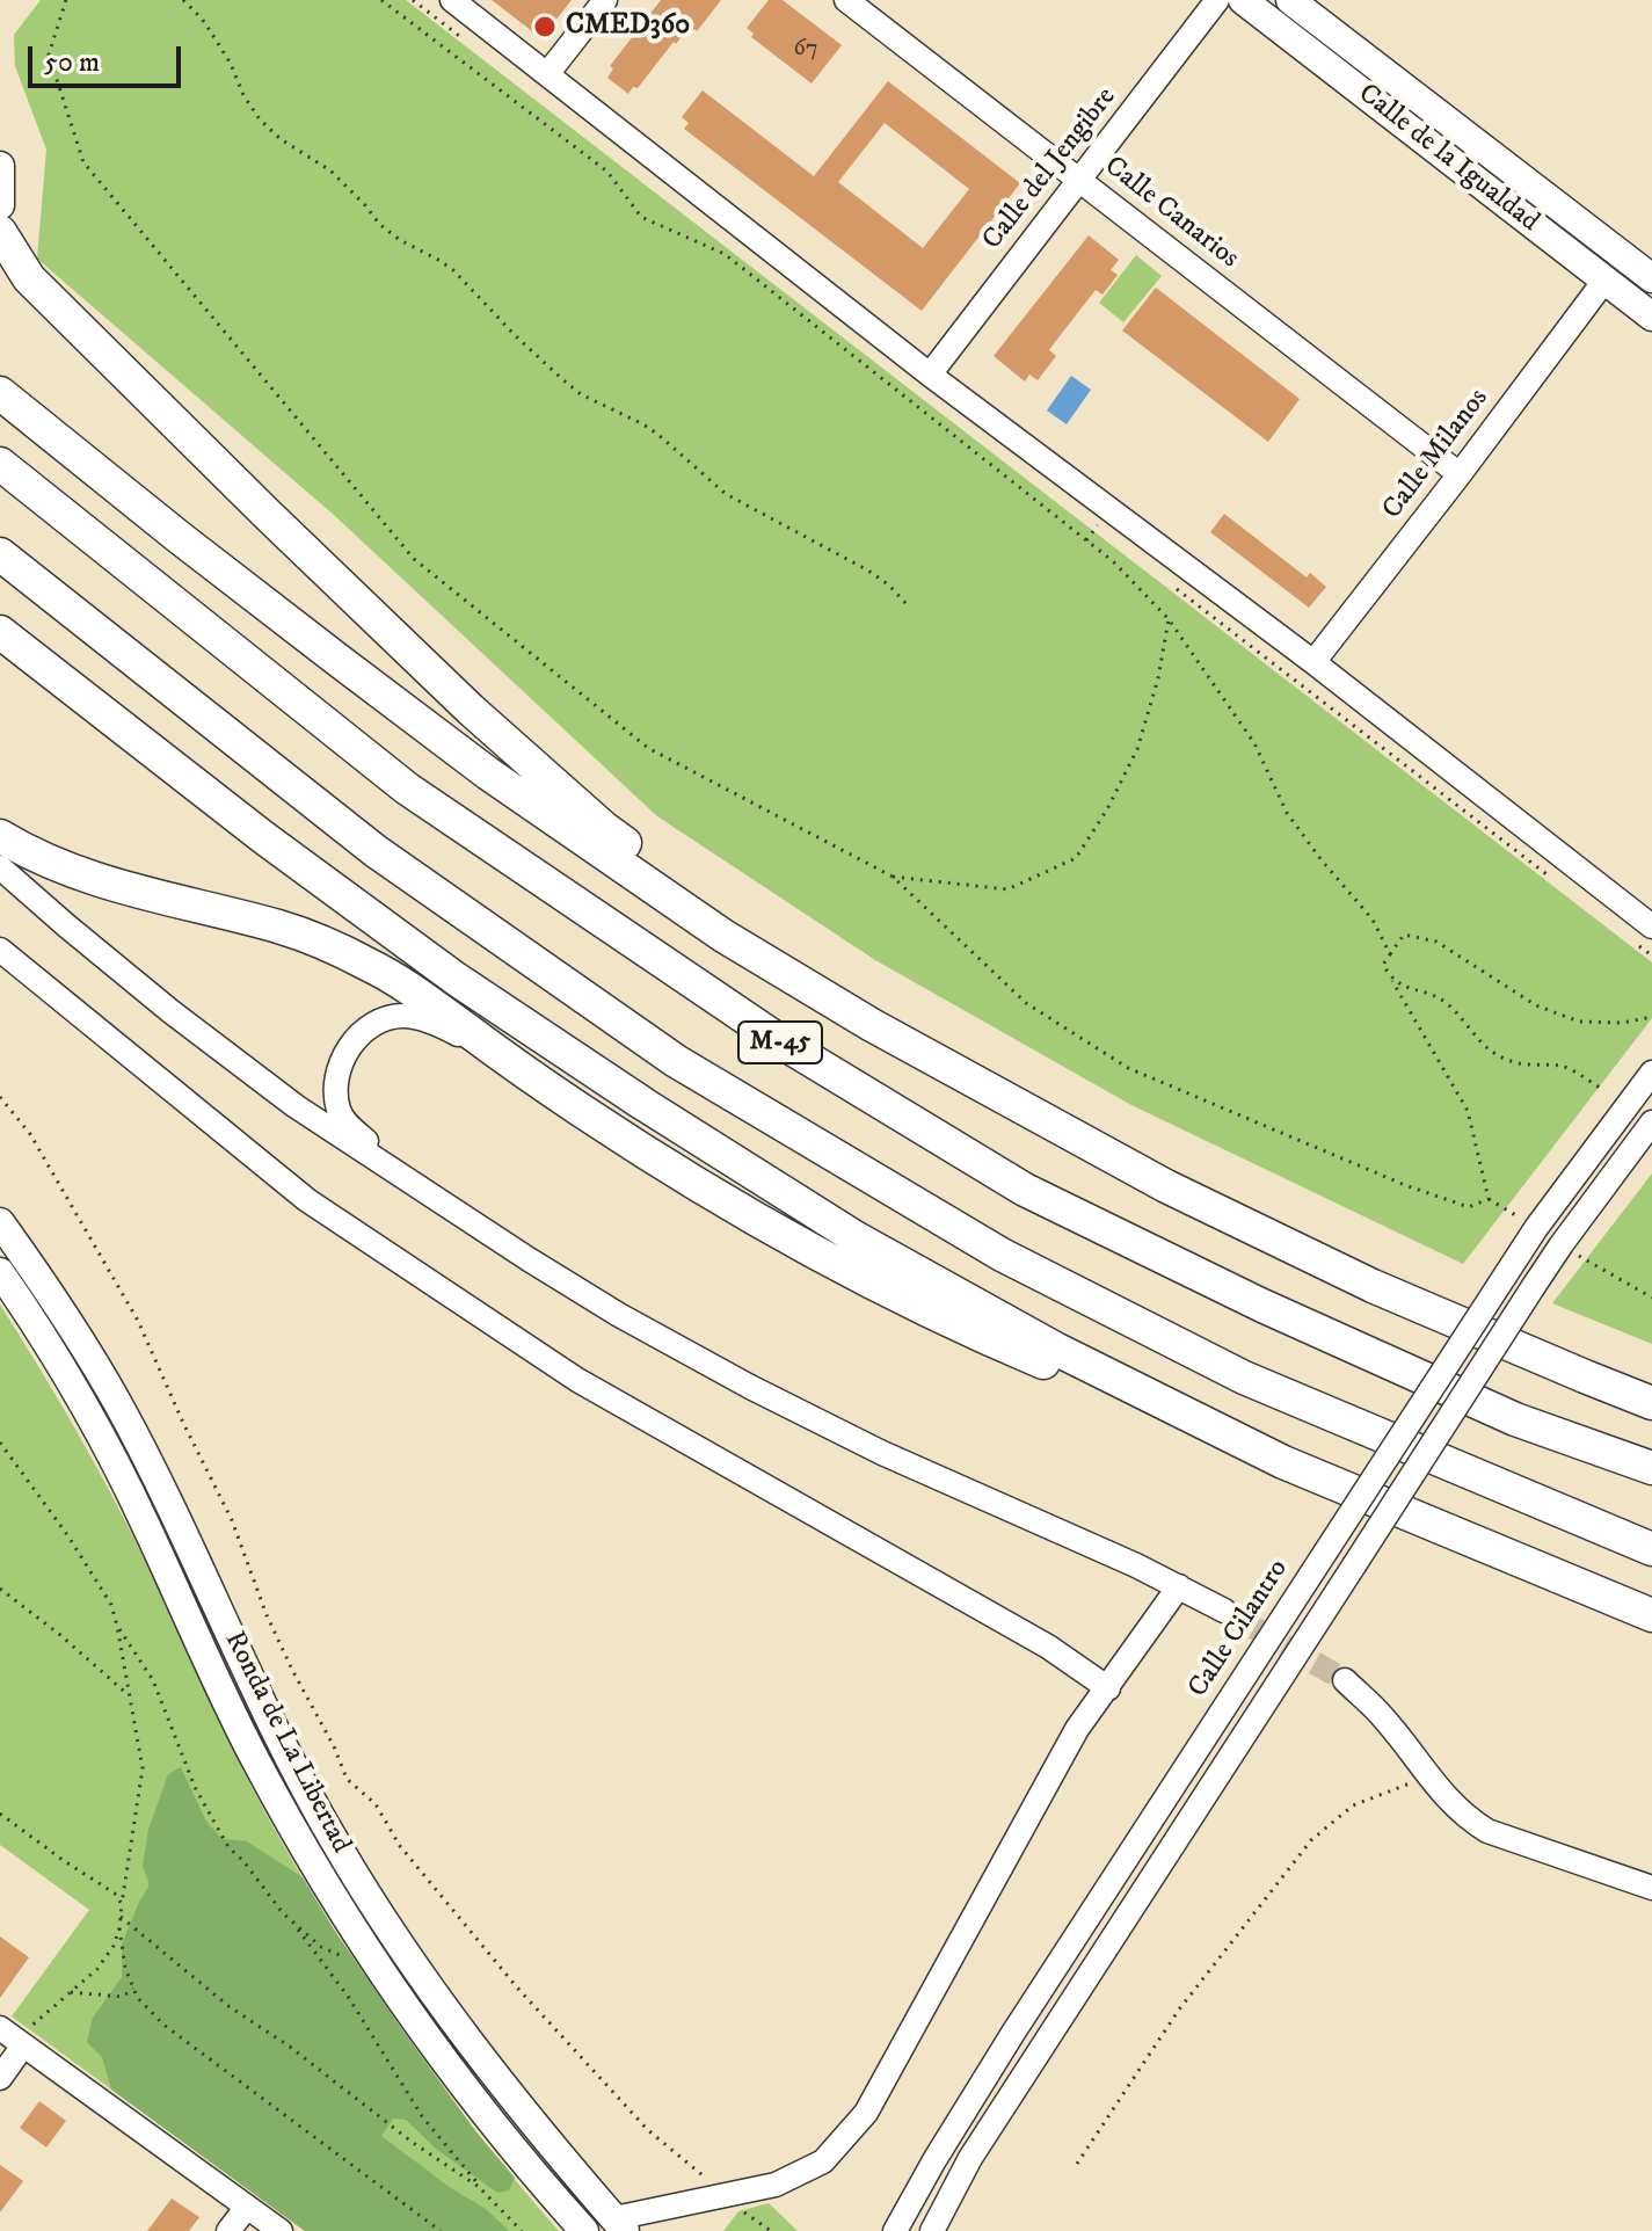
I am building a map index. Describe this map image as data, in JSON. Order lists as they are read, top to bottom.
{
  "streets": {
    "highway": ["M-45"],
    "main road": ["Calle de la Igualdad", "Ronda de La Libertad"],
    "street": [
      "Calle del Jengibre",
      "Calle Canarios",
      "Calle Milanos",
      "Calle Cilantro"
    ]
  },
  "crossings": [
    ["Calle de la Igualdad", "Calle Milanos"],
    ["Calle del Jengibre", "Calle Canarios"],
    ["Calle Canarios", "Calle Milanos"]
  ],
  "places": ["CMED360"],
  "house_numbers": ["67"],
  "scale_bar": "50 m"
}
